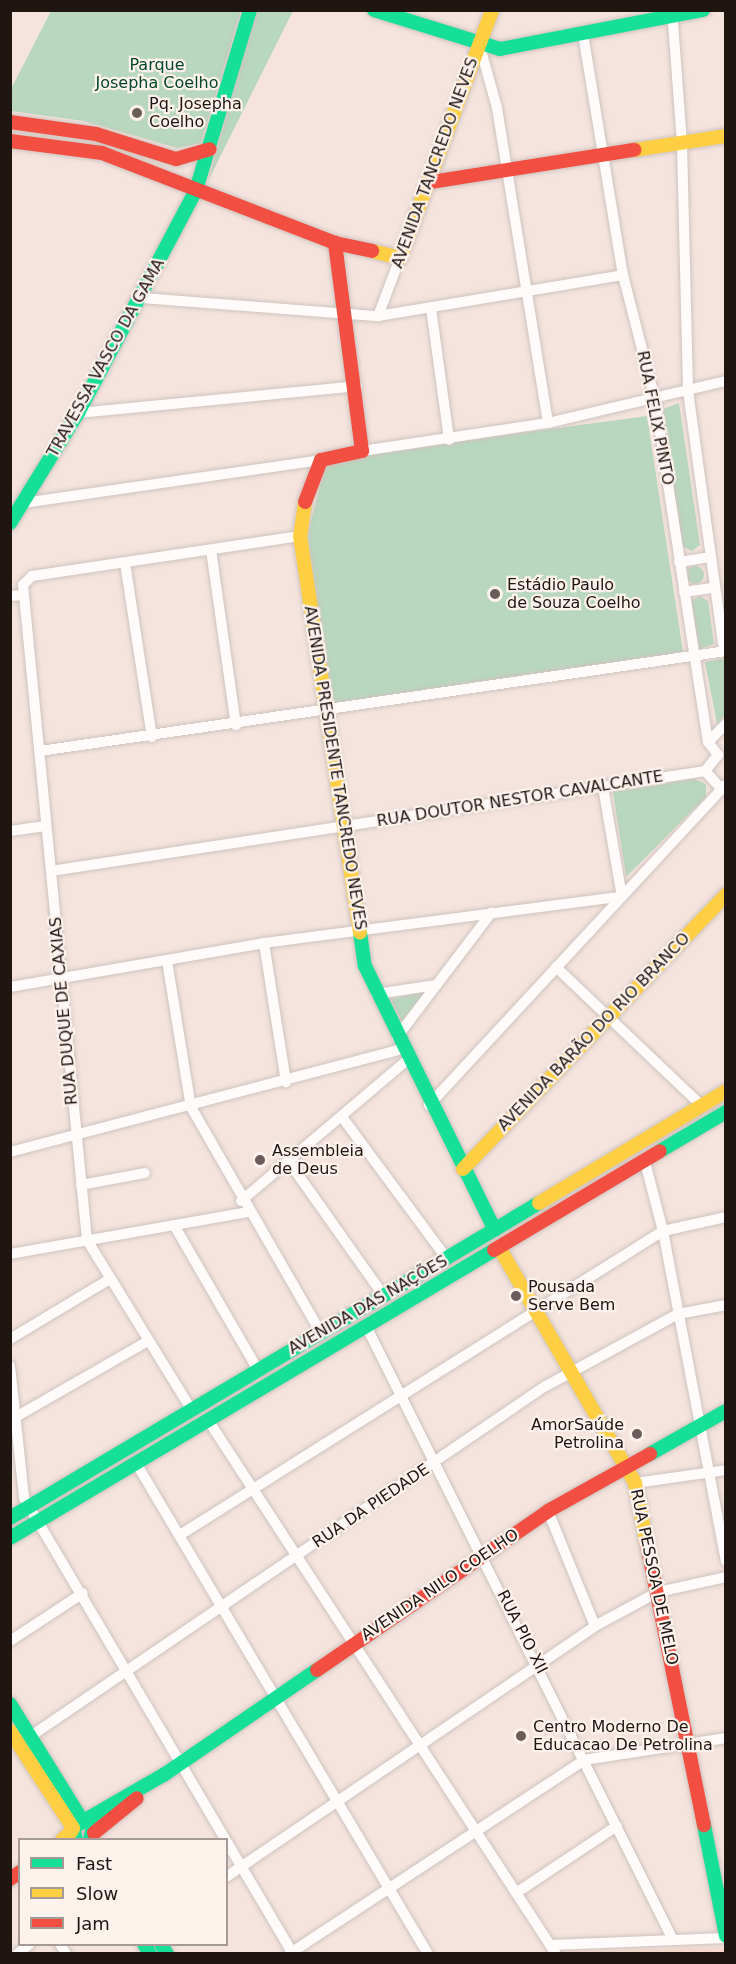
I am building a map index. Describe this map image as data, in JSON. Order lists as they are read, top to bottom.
{
  "streets": {
    "main road": [
      "AVENIDA TANCREDO NEVES",
      "TRAVESSA VASCO DA GAMA",
      "AVENIDA PRESIDENTE TANCREDO NEVES",
      "AVENIDA BARÃO DO RIO BRANCO",
      "AVENIDA DAS NAÇÕES",
      "RUA PESSOA DE MELO",
      "AVENIDA NILO COELHO"
    ],
    "street": [
      "RUA FELIX PINTO",
      "RUA DOUTOR NESTOR CAVALCANTE",
      "RUA DUQUE DE CAXIAS",
      "RUA DA PIEDADE",
      "RUA PIO XII"
    ]
  },
  "crossings": [
    ["RUA FELIX PINTO", "RUA DOUTOR NESTOR CAVALCANTE"],
    ["AVENIDA PRESIDENTE TANCREDO NEVES", "RUA DOUTOR NESTOR CAVALCANTE"],
    ["AVENIDA PRESIDENTE TANCREDO NEVES", "AVENIDA BARÃO DO RIO BRANCO"],
    ["AVENIDA PRESIDENTE TANCREDO NEVES", "AVENIDA DAS NAÇÕES"],
    ["RUA DOUTOR NESTOR CAVALCANTE", "RUA DUQUE DE CAXIAS"],
    ["RUA DUQUE DE CAXIAS", "AVENIDA DAS NAÇÕES"],
    ["AVENIDA DAS NAÇÕES", "RUA PESSOA DE MELO"],
    ["AVENIDA DAS NAÇÕES", "RUA PIO XII"],
    ["RUA DA PIEDADE", "RUA PESSOA DE MELO"],
    ["RUA DA PIEDADE", "RUA PIO XII"],
    ["RUA PESSOA DE MELO", "AVENIDA NILO COELHO"],
    ["AVENIDA NILO COELHO", "RUA PIO XII"]
  ],
  "parks": ["Parque Josepha Coelho"],
  "places": [
    "Pq. Josepha Coelho",
    "Estádio Paulo de Souza Coelho",
    "Assembleia de Deus",
    "Pousada Serve Bem",
    "AmorSaúde Petrolina",
    "Centro Moderno De Educacao De Petrolina"
  ],
  "legend": ["Fast", "Slow", "Jam"]
}
